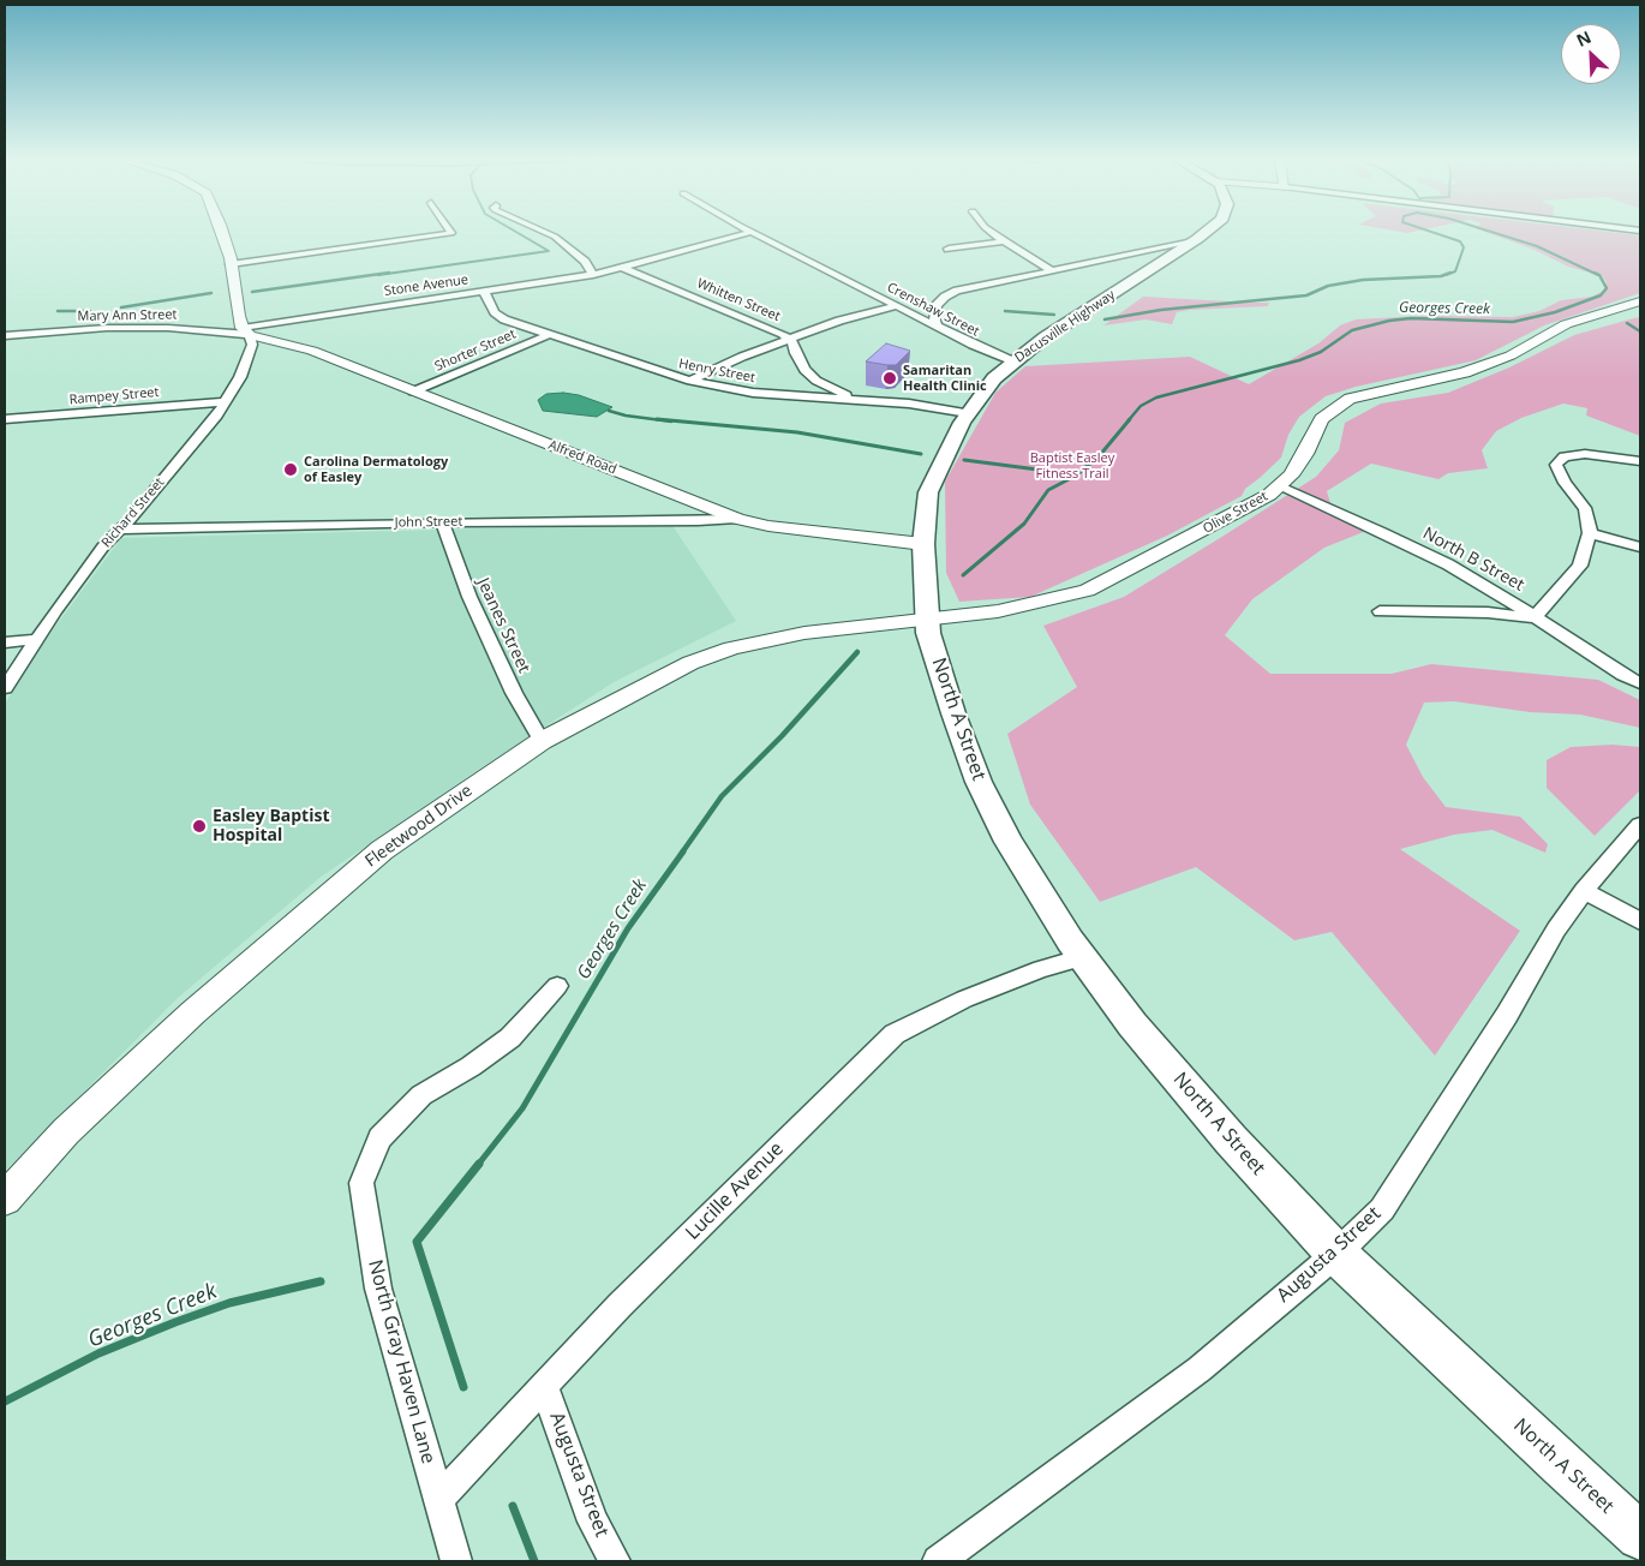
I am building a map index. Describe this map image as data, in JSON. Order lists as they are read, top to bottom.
{
  "streets": {
    "main road": ["Dacusville Highway", "North A Street"],
    "street": [
      "Stone Avenue",
      "Whitten Street",
      "Crenshaw Street",
      "Mary Ann Street",
      "Shorter Street",
      "Henry Street",
      "Rampey Street",
      "Alfred Road",
      "Richard Street",
      "Olive Street",
      "John Street",
      "North B Street",
      "Jeanes Street",
      "Fleetwood Drive",
      "Lucille Avenue",
      "Augusta Street",
      "North Gray Haven Lane"
    ]
  },
  "crossings": [
    ["Stone Avenue", "Whitten Street"],
    ["Stone Avenue", "Mary Ann Street"],
    ["Stone Avenue", "Henry Street"],
    ["Stone Avenue", "Alfred Road"],
    ["Stone Avenue", "Richard Street"],
    ["Whitten Street", "Henry Street"],
    ["Crenshaw Street", "Dacusville Highway"],
    ["Mary Ann Street", "Alfred Road"],
    ["Mary Ann Street", "Richard Street"],
    ["Dacusville Highway", "Henry Street"],
    ["Dacusville Highway", "Alfred Road"],
    ["Dacusville Highway", "Olive Street"],
    ["Dacusville Highway", "North A Street"],
    ["Dacusville Highway", "Fleetwood Drive"],
    ["Shorter Street", "Henry Street"],
    ["Shorter Street", "Alfred Road"],
    ["Rampey Street", "Richard Street"],
    ["Alfred Road", "Richard Street"],
    ["Alfred Road", "John Street"],
    ["Richard Street", "John Street"],
    ["Olive Street", "North B Street"],
    ["Olive Street", "North A Street"],
    ["Olive Street", "Fleetwood Drive"],
    ["John Street", "Jeanes Street"],
    ["Jeanes Street", "Fleetwood Drive"],
    ["North A Street", "Fleetwood Drive"],
    ["North A Street", "Lucille Avenue"],
    ["North A Street", "Augusta Street"],
    ["Lucille Avenue", "Augusta Street"],
    ["Lucille Avenue", "North Gray Haven Lane"]
  ],
  "water": ["Georges Creek"],
  "parks": ["Baptist Easley Fitness Trail"],
  "places": ["Samaritan Health Clinic", "Carolina Dermatology of Easley", "Easley Baptist Hospital"],
  "north": "top left"
}
